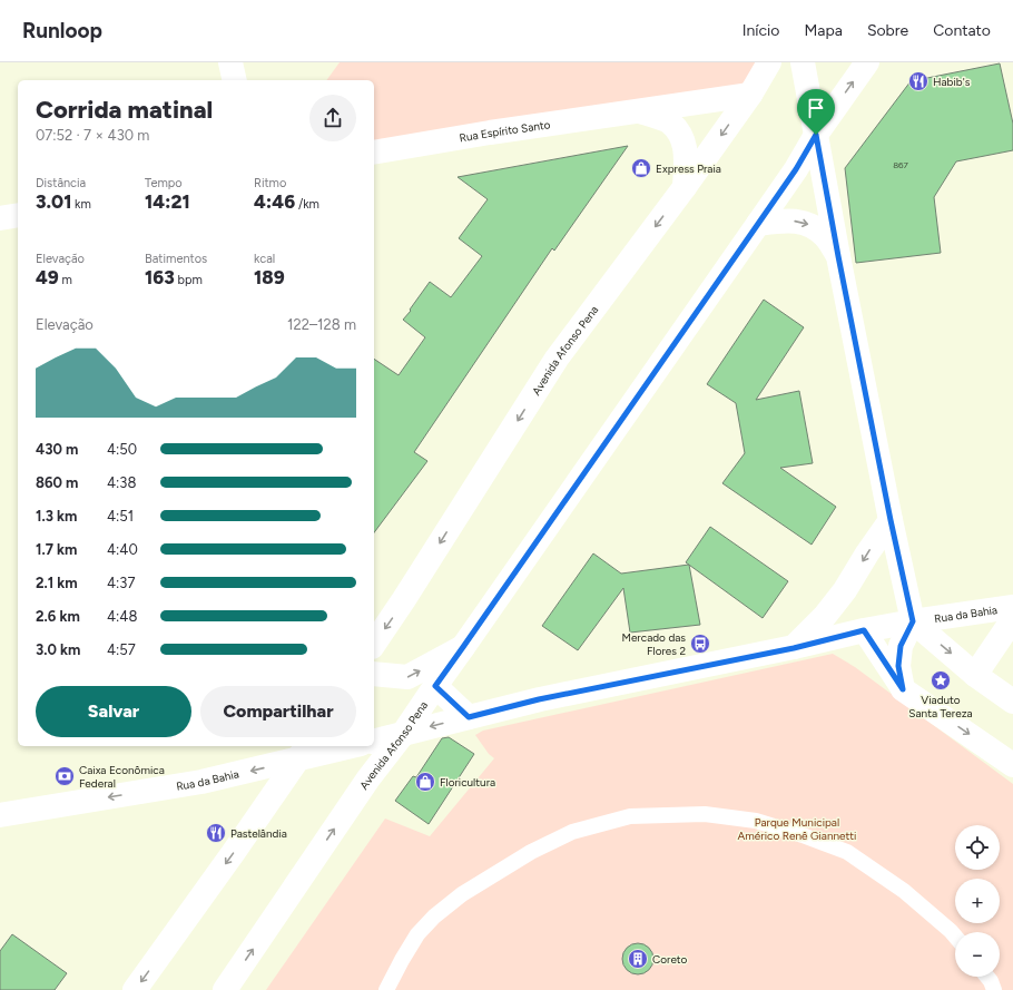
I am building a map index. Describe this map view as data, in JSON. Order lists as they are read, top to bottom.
{
  "streets": {
    "street": ["Rua Espírito Santo", "Avenida Afonso Pena", "Rua da Bahia"]
  },
  "crossings": [
    ["Rua Espírito Santo", "Avenida Afonso Pena"],
    ["Avenida Afonso Pena", "Rua da Bahia"]
  ],
  "one_way": ["Rua da Bahia"],
  "parks": ["Parque Municipal Américo Renê Giannetti"],
  "places": {
    "restaurant": ["Habib's", "Pastelândia"],
    "shop": ["Express Praia", "Floricultura"],
    "bus stop": ["Mercado das Flores 2"],
    "place": ["Viaduto Santa Tereza"],
    "bank": ["Caixa Econômica Federal"],
    "building": ["Coreto"]
  },
  "house_numbers": ["867"],
  "page": {
    "header": "Runloop",
    "nav": [
      "Início",
      "Mapa",
      "Sobre",
      "Contato"
    ],
    "heading": ["Corrida matinal", "07:52 · 7 × 430 m"],
    "stats": [
      ["Distância", "3.01 km"],
      ["Tempo", "14:21"],
      ["Ritmo", "4:46 /km"],
      ["Elevação", "49 m"],
      ["Batimentos", "163 bpm"],
      ["kcal", "189"]
    ],
    "chart": ["Elevação", "122–128 m"],
    "list": [
      {
        "name": "430 m",
        "note": "4:50"
      },
      {
        "name": "860 m",
        "note": "4:38"
      },
      {
        "name": "1.3 km",
        "note": "4:51"
      },
      {
        "name": "1.7 km",
        "note": "4:40"
      },
      {
        "name": "2.1 km",
        "note": "4:37"
      },
      {
        "name": "2.6 km",
        "note": "4:48"
      },
      {
        "name": "3.0 km",
        "note": "4:57"
      }
    ],
    "buttons": ["Salvar", "Compartilhar"],
    "map_buttons": ["+", "−"]
  }
}
